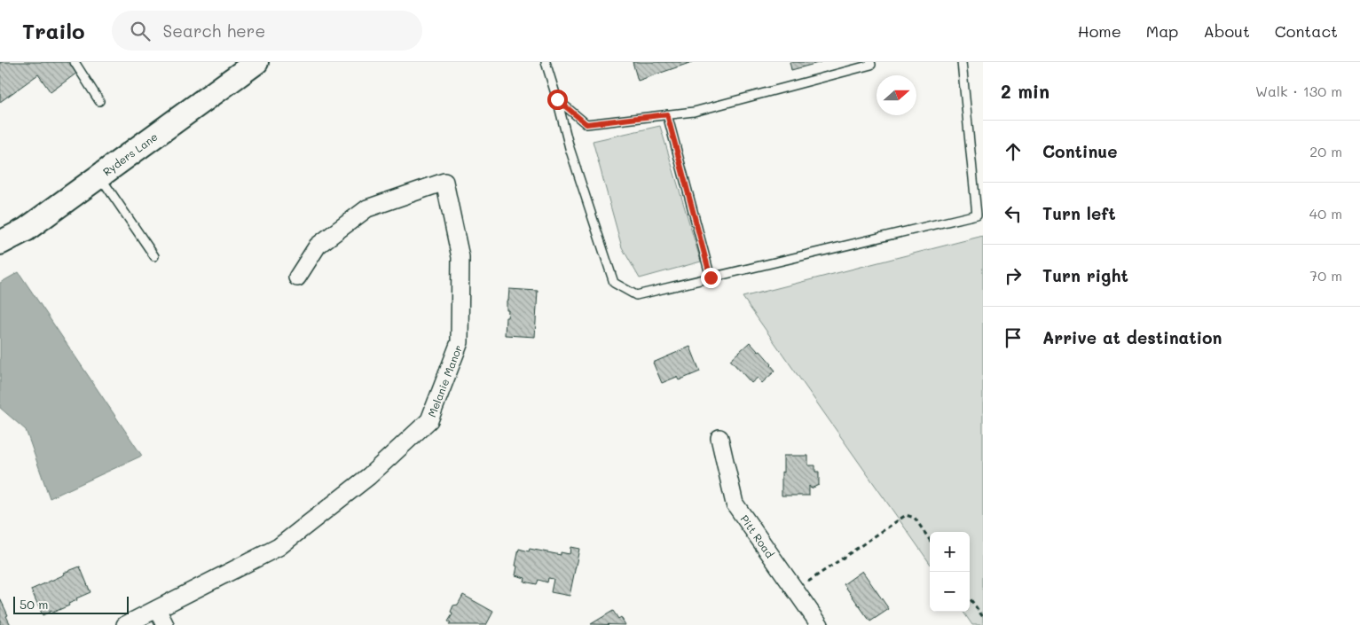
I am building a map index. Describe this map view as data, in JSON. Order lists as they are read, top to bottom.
{
  "streets": {
    "main road": ["Ryders Lane"],
    "street": ["Melanie Manor", "Pitt Road"]
  },
  "scale_bar": "50 m",
  "north": "right",
  "page": {
    "header": "Trailo",
    "search": "Search here",
    "nav": [
      "Home",
      "Map",
      "About",
      "Contact"
    ],
    "heading": ["2 min", "Walk · 130 m"],
    "list": [
      ["Continue", "20 m"],
      ["Turn left", "40 m"],
      ["Turn right", "70 m"],
      "Arrive at destination"
    ],
    "map_buttons": ["+", "−"],
    "scale": "50 m"
  }
}
